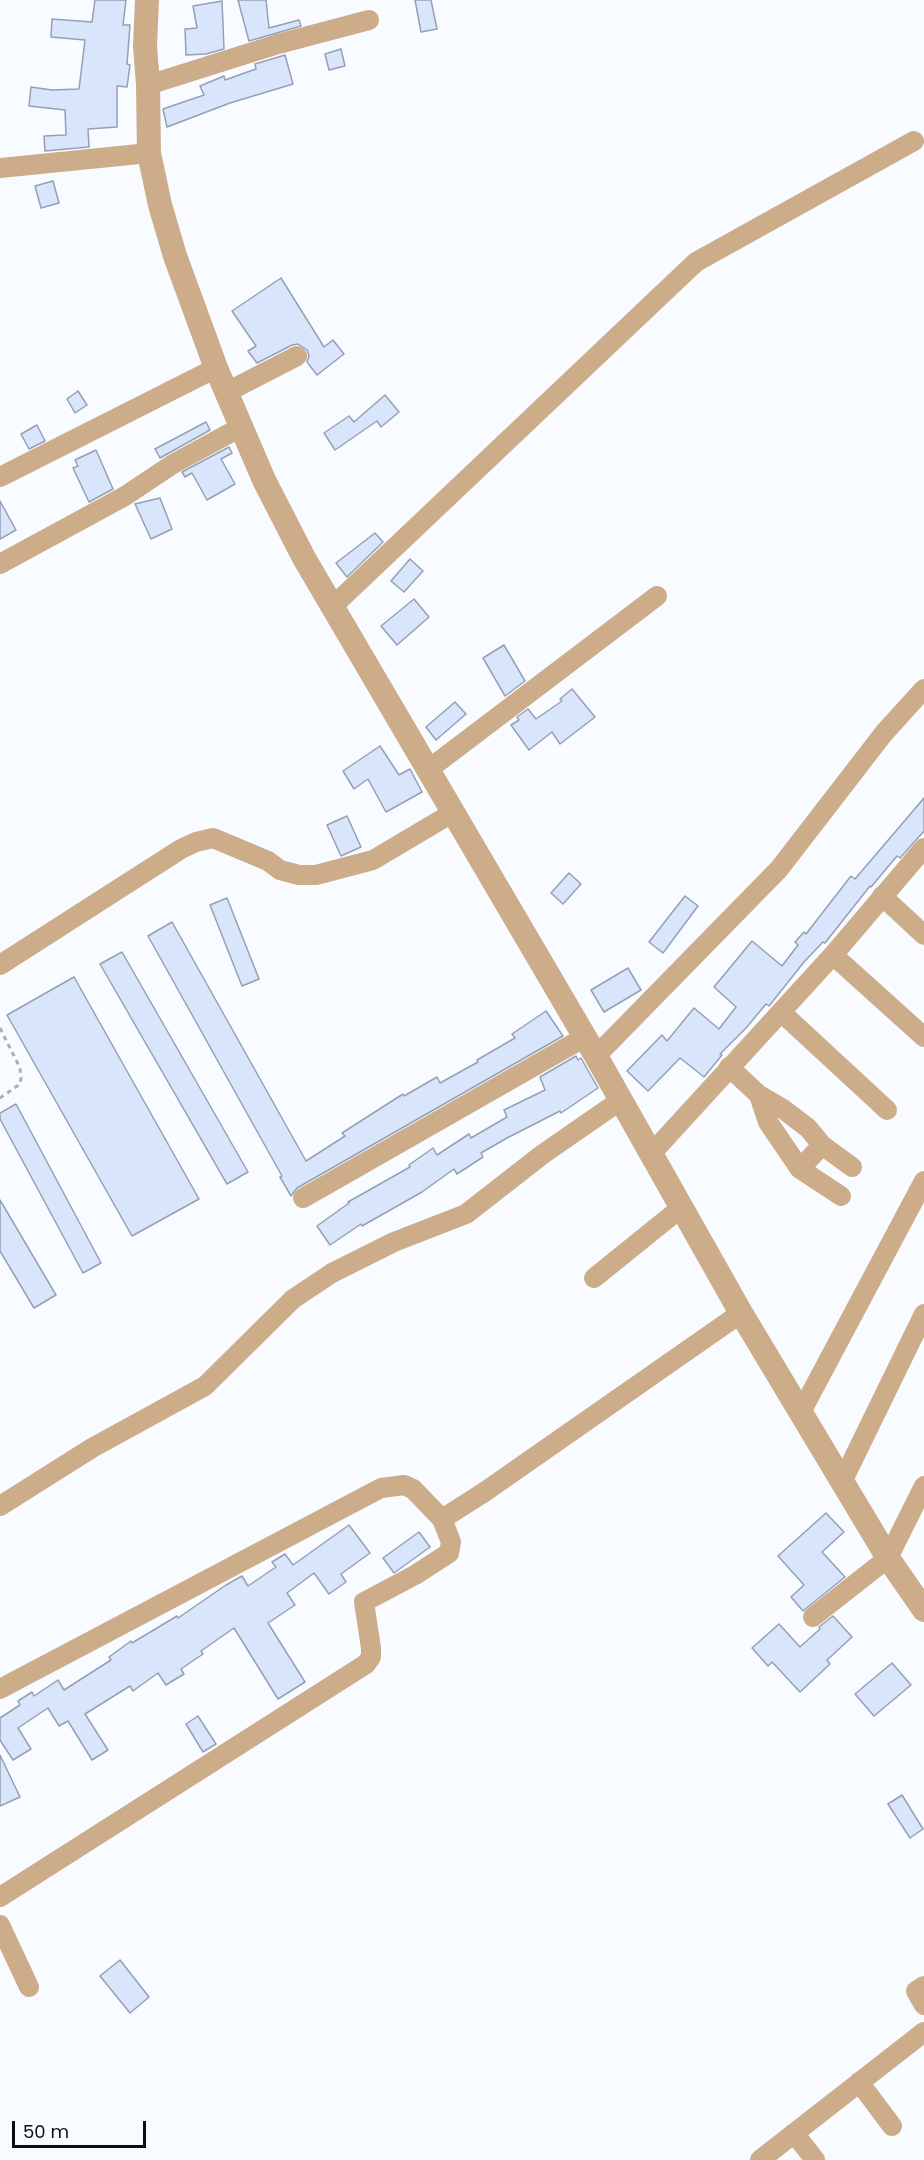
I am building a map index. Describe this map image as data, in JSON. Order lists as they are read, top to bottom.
{
  "scale_bar": "50 m"
}
